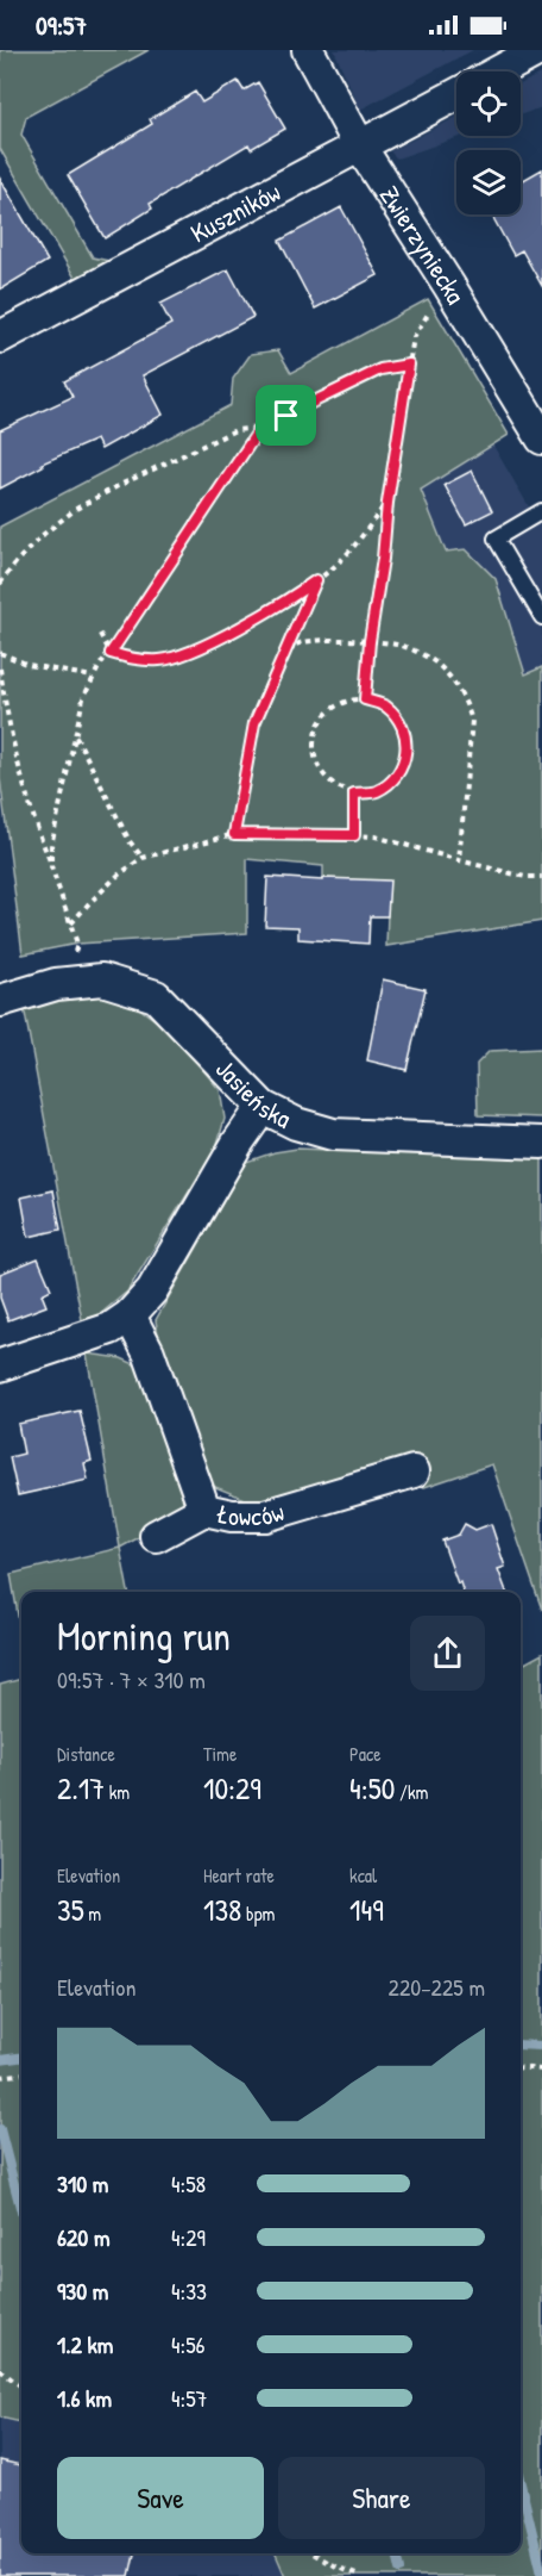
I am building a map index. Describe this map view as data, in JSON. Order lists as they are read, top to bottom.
{
  "streets": {
    "street": [
      "Kuszników",
      "Zwierzyniecka",
      "Jasieńska",
      "Łowców"
    ]
  },
  "crossings": [
    ["Kuszników", "Zwierzyniecka"]
  ],
  "page": {
    "status": "09:57",
    "heading": ["Morning run", "09:57 · 7 × 310 m"],
    "stats": [
      ["Distance", "2.17 km"],
      ["Time", "10:29"],
      ["Pace", "4:50 /km"],
      ["Elevation", "35 m"],
      ["Heart rate", "138 bpm"],
      ["kcal", "149"]
    ],
    "chart": ["Elevation", "220–225 m"],
    "list": [
      {
        "name": "310 m",
        "note": "4:58"
      },
      {
        "name": "620 m",
        "note": "4:29"
      },
      {
        "name": "930 m",
        "note": "4:33"
      },
      {
        "name": "1.2 km",
        "note": "4:56"
      },
      {
        "name": "1.6 km",
        "note": "4:57"
      }
    ],
    "buttons": ["Save", "Share"]
  }
}
